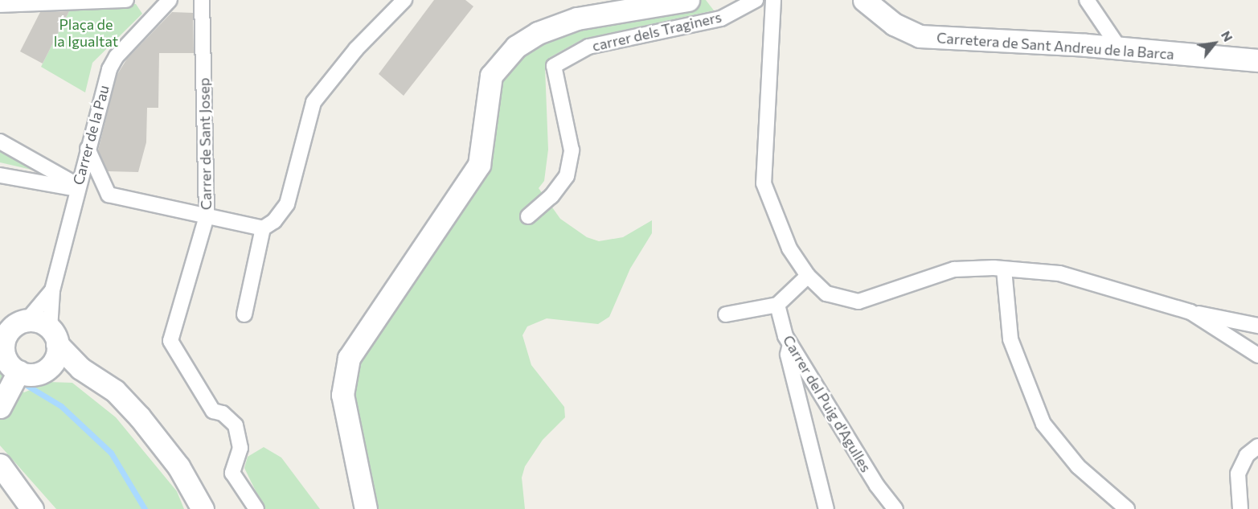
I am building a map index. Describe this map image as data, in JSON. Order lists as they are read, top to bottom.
{
  "streets": {
    "street": [
      "carrer dels Traginers",
      "Carretera de Sant Andreu de la Barca",
      "Carrer de la Pau",
      "Carrer de Sant Josep",
      "Carrer del Puig d'Agulles"
    ]
  },
  "parks": ["Plaça de la Igualtat"],
  "north": "top right"
}
